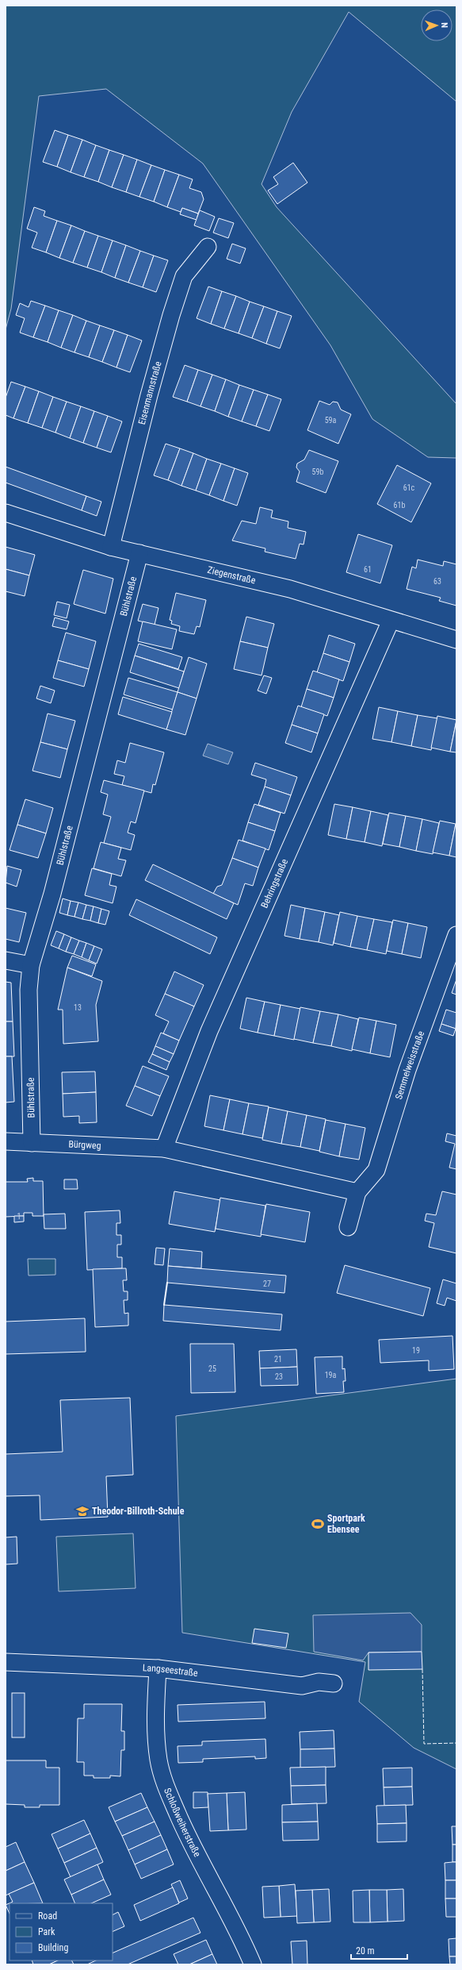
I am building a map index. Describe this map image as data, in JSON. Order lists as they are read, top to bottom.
{
  "streets": {
    "street": [
      "Eisenmannstraße",
      "Ziegenstraße",
      "Bühlstraße",
      "Behringstraße",
      "Semmelweisstraße",
      "Bürgweg",
      "Langseestraße",
      "Schloßweiherstraße"
    ]
  },
  "crossings": [
    ["Eisenmannstraße", "Ziegenstraße"],
    ["Ziegenstraße", "Bühlstraße"],
    ["Ziegenstraße", "Behringstraße"],
    ["Bühlstraße", "Bürgweg"],
    ["Behringstraße", "Bürgweg"],
    ["Langseestraße", "Schloßweiherstraße"]
  ],
  "places": {
    "school or university": ["Theodor-Billroth-Schule"],
    "sports": ["Sportpark Ebensee"]
  },
  "house_numbers": [
    "59a",
    "59b",
    "61c",
    "61b",
    "61",
    "63",
    "13",
    "1",
    "27",
    "19",
    "21",
    "25",
    "19a",
    "23"
  ],
  "legend": ["Road", "Park", "Building"],
  "scale_bar": "20 m",
  "north": "right"
}
